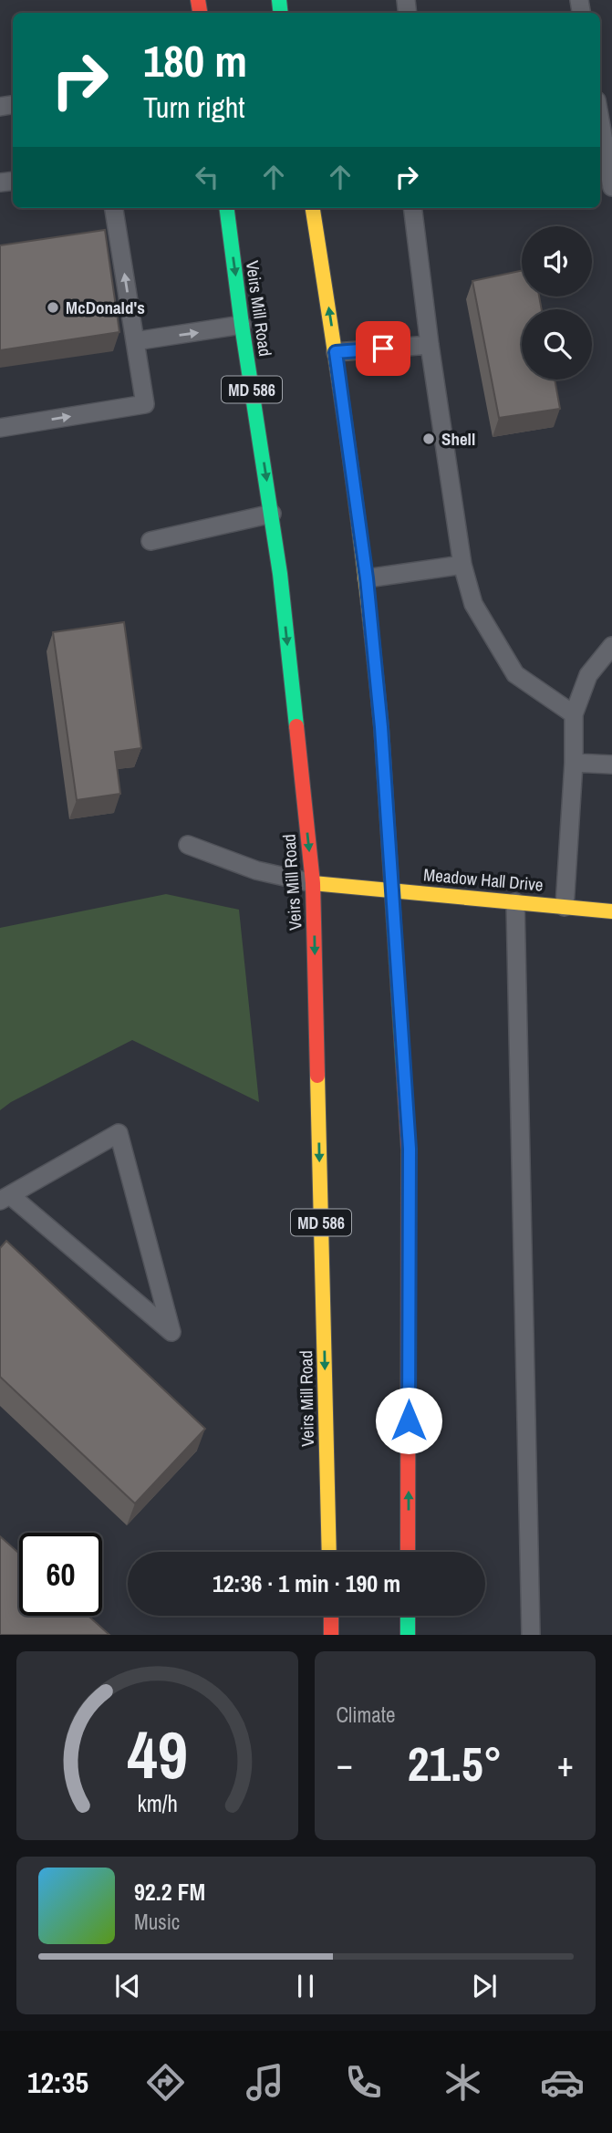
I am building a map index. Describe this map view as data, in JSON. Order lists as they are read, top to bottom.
{
  "streets": {
    "main road": ["Veirs Mill Road", "MD 586", "Meadow Hall Drive"]
  },
  "crossings": [
    ["Veirs Mill Road", "Meadow Hall Drive"]
  ],
  "places": ["McDonald's", "Shell"],
  "page": {
    "turn": ["180 m", "Turn right"],
    "limit": "60",
    "trip": "12:36 · 1 min · 190 m",
    "tile": "Climate",
    "heat": ["−", "21.5°", "+"],
    "song": ["92.2 FM", "Music"],
    "tabs": "12:35",
    "gauge": ["49", "km/h"]
  }
}
